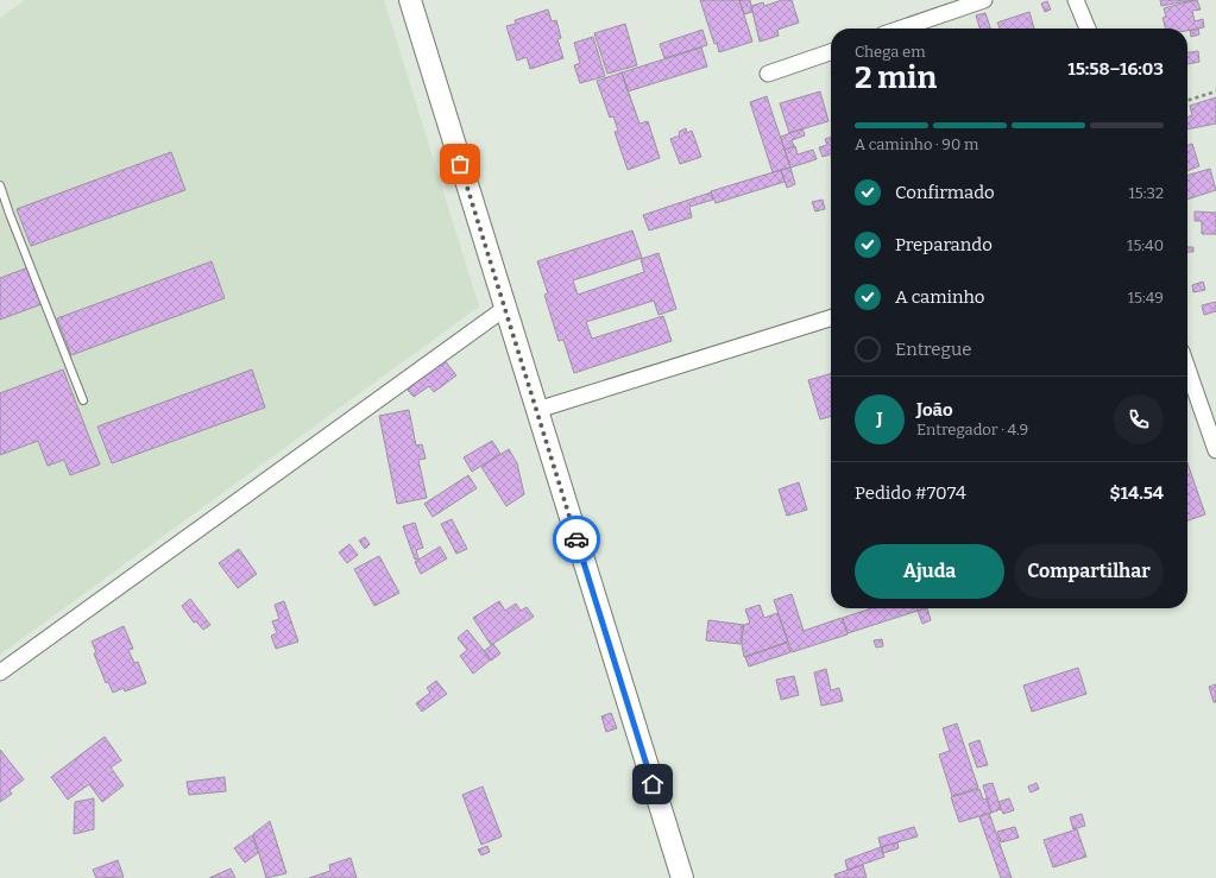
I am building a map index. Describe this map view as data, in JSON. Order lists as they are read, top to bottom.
{
  "page": {
    "heading": ["2 min", "Chega em", "15:58–16:03"],
    "panel": [
      "João",
      "Entregador · 4.9",
      "Pedido #7074",
      "$14.54"
    ],
    "bar": "A caminho · 90 m",
    "list": [
      ["Confirmado", "15:32"],
      ["Preparando", "15:40"],
      ["A caminho", "15:49"],
      "Entregue"
    ],
    "round": "J",
    "buttons": ["Ajuda", "Compartilhar"]
  }
}
